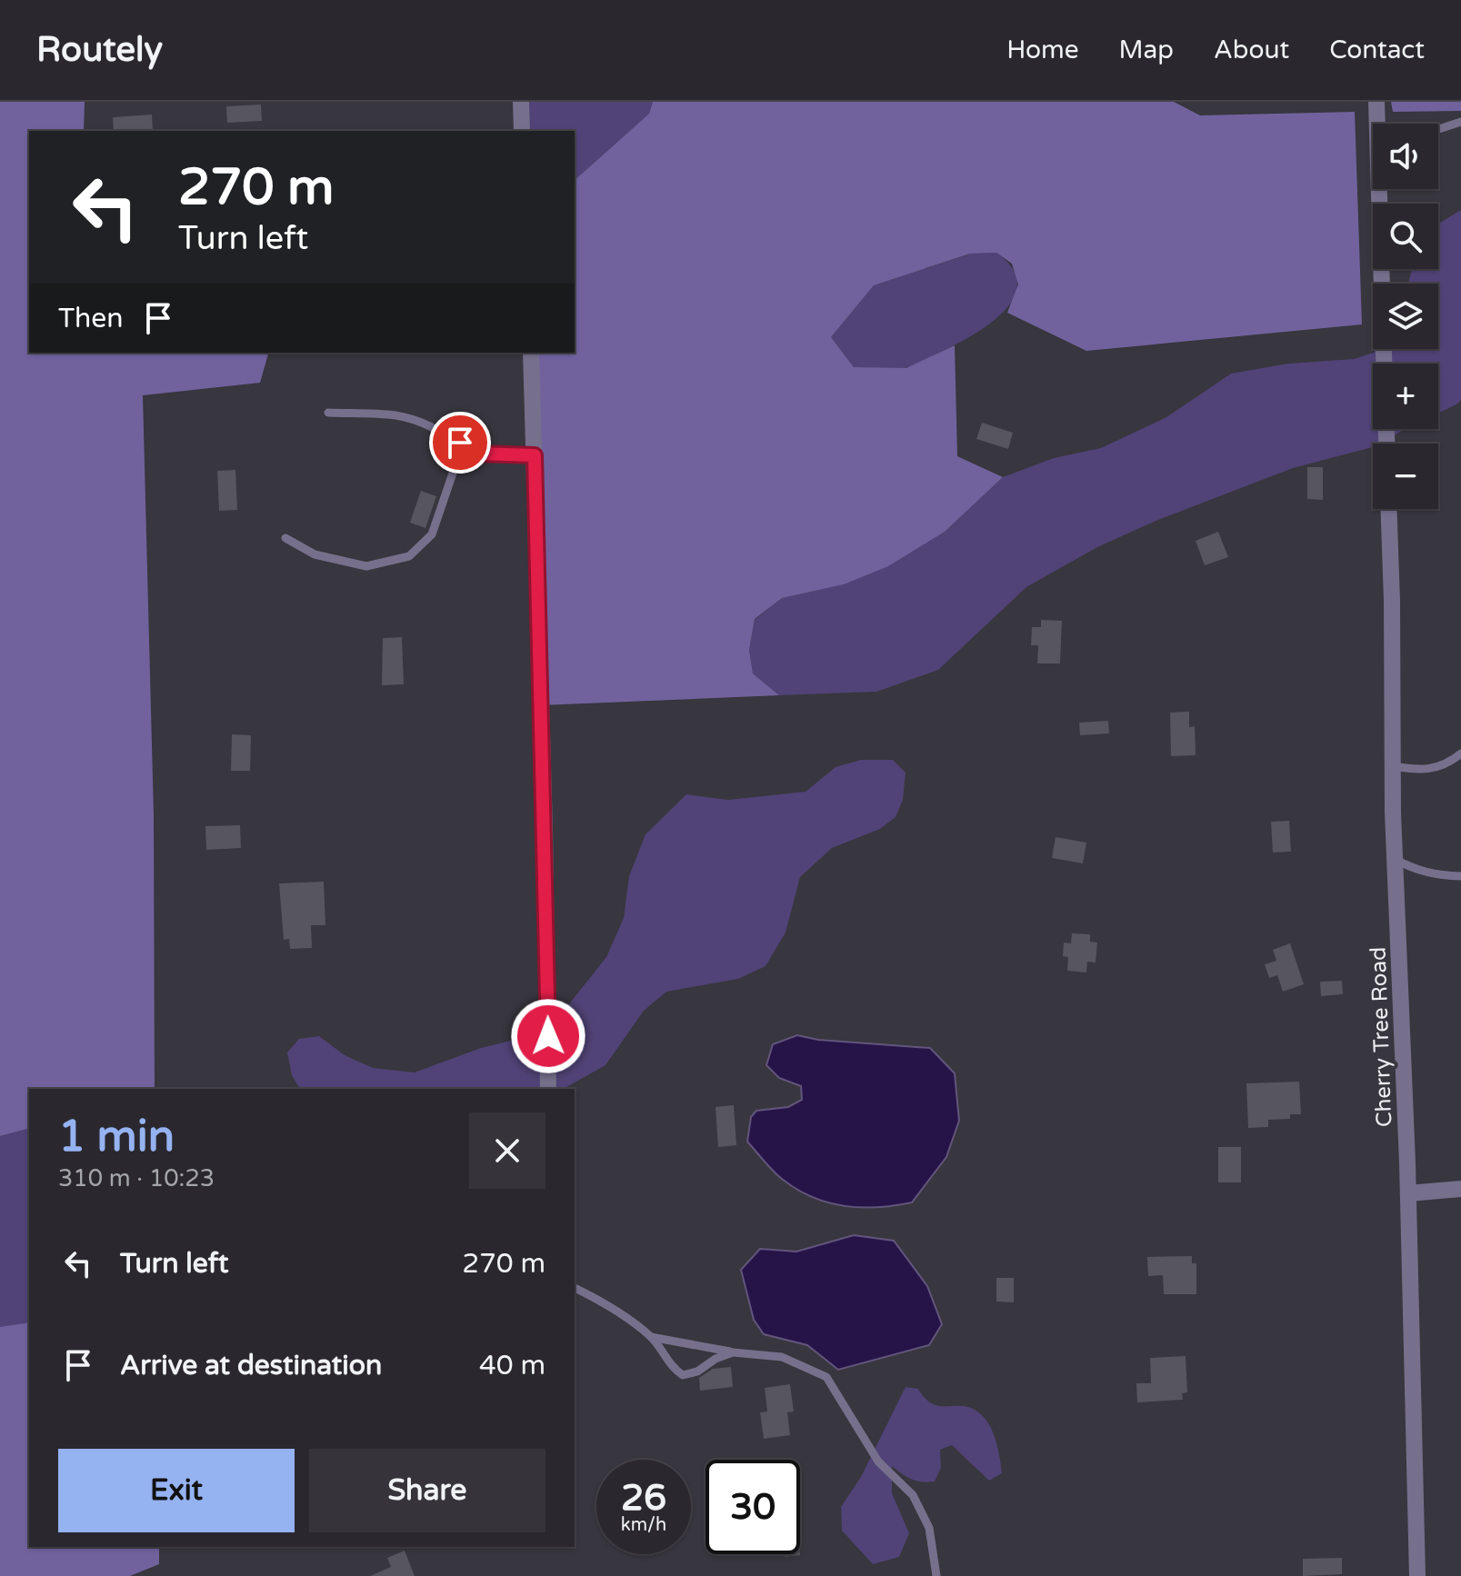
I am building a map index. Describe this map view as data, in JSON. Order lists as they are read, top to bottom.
{
  "streets": {
    "street": ["Cherry Tree Road"]
  },
  "page": {
    "header": "Routely",
    "nav": [
      "Home",
      "Map",
      "About",
      "Contact"
    ],
    "map_buttons": ["+", "−"],
    "turn": ["270 m", "Turn left"],
    "then": "Then",
    "heading": ["1 min", "310 m · 10:23"],
    "list": [
      {
        "name": "Turn left",
        "value": "270 m"
      },
      {
        "name": "Arrive at destination",
        "value": "40 m"
      }
    ],
    "buttons": ["Exit", "Share"],
    "speed": "26 km/h",
    "limit": "30"
  }
}
